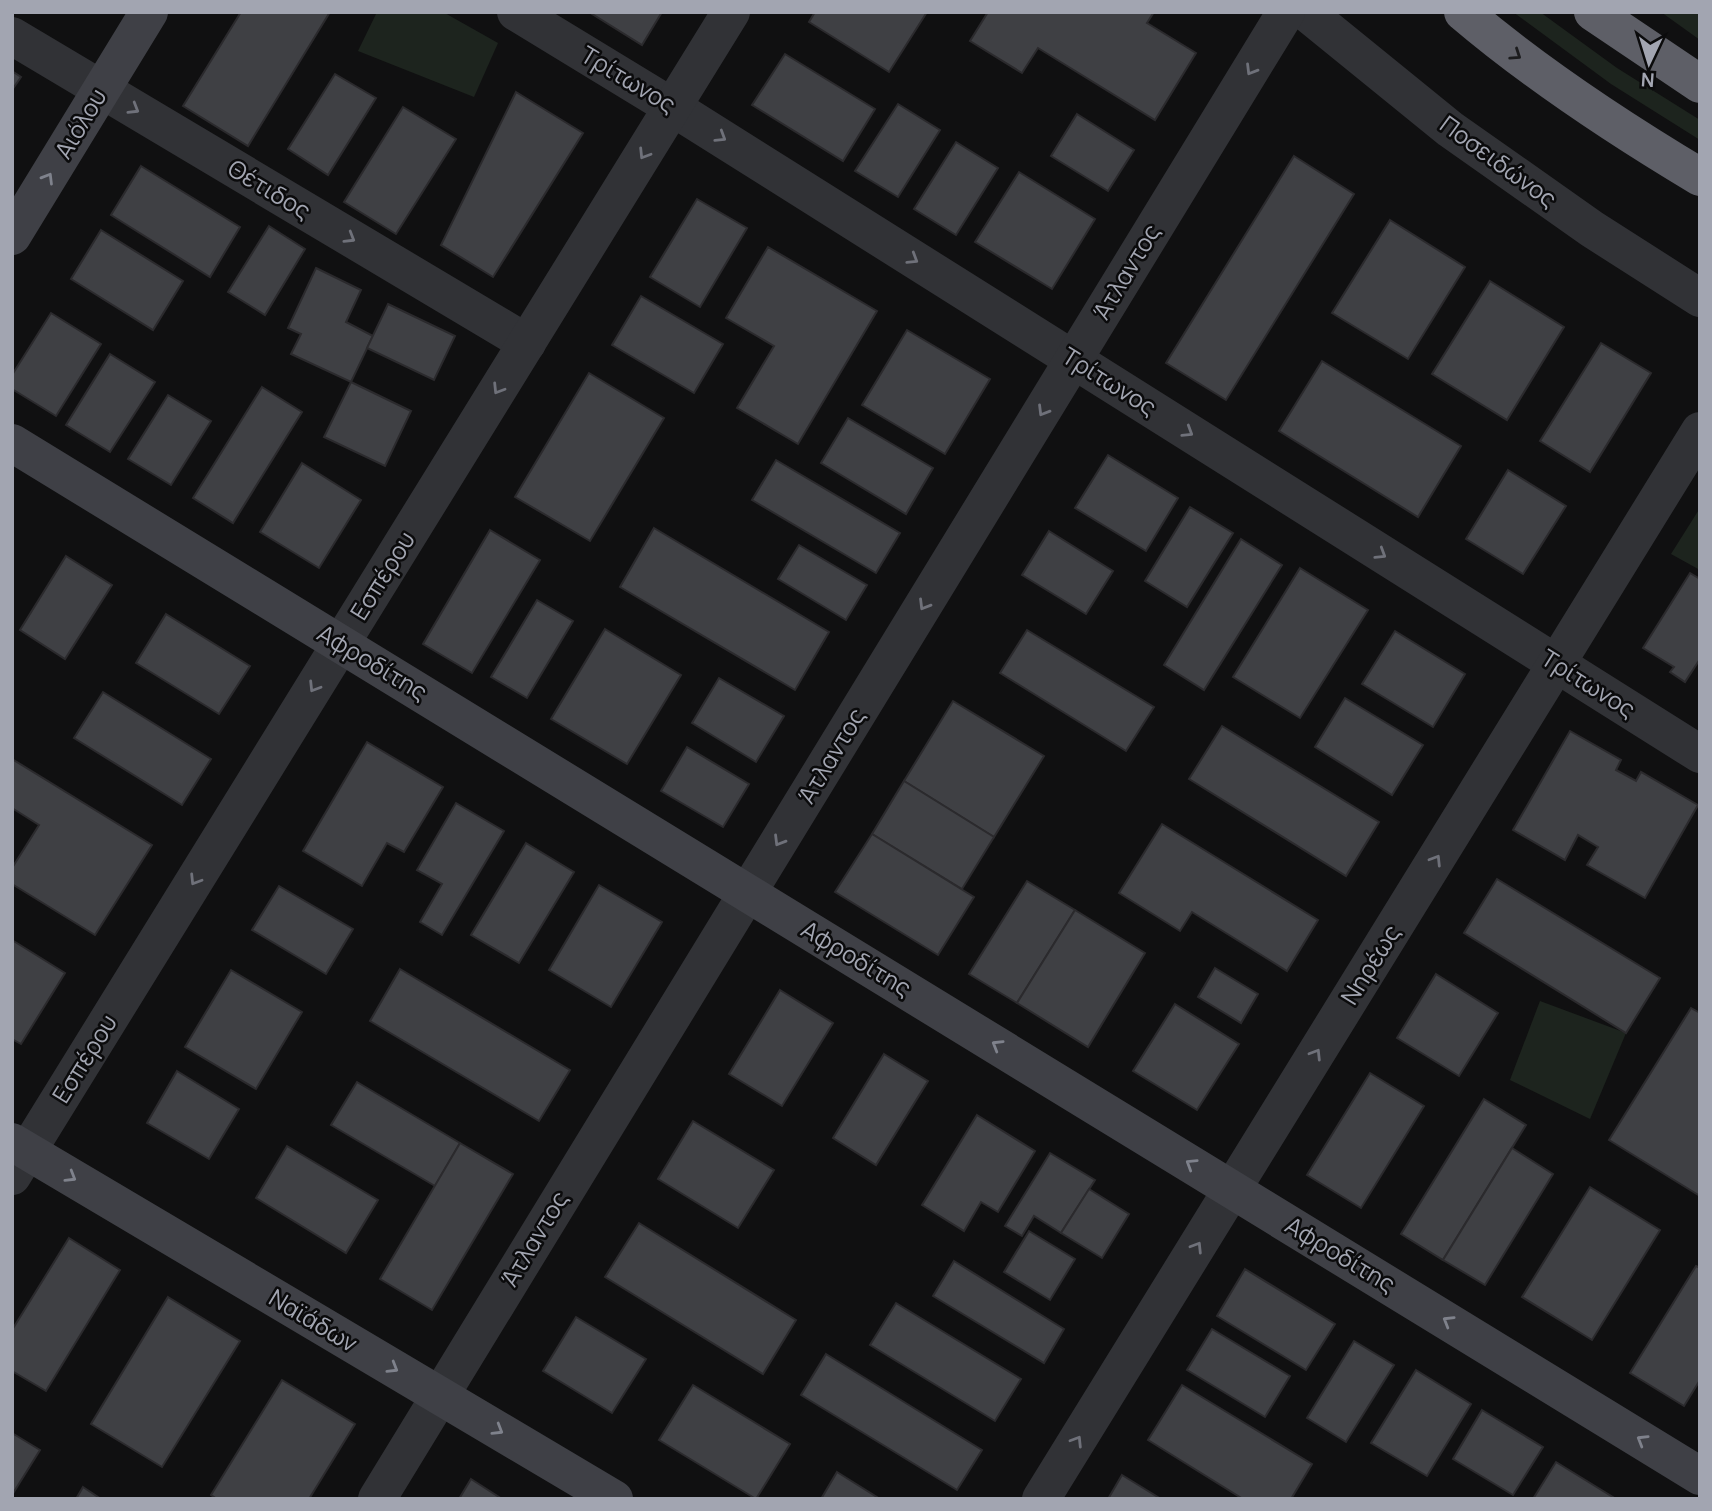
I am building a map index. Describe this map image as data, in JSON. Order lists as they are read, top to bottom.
{
  "streets": {
    "street": [
      "Τρίτωνος",
      "Αιόλου",
      "Ποσειδώνος",
      "Θέτιδος",
      "Άτλαντος",
      "Εσπέρου",
      "Αφροδίτης",
      "Νηρέως",
      "Ναϊάδων"
    ]
  },
  "crossings": [
    ["Τρίτωνος", "Άτλαντος"],
    ["Τρίτωνος", "Εσπέρου"],
    ["Τρίτωνος", "Νηρέως"],
    ["Αιόλου", "Θέτιδος"],
    ["Θέτιδος", "Εσπέρου"],
    ["Άτλαντος", "Αφροδίτης"],
    ["Άτλαντος", "Ναϊάδων"],
    ["Εσπέρου", "Αφροδίτης"],
    ["Εσπέρου", "Ναϊάδων"],
    ["Αφροδίτης", "Νηρέως"]
  ],
  "one_way": [
    "Τρίτωνος",
    "Αιόλου",
    "Θέτιδος",
    "Άτλαντος",
    "Εσπέρου",
    "Αφροδίτης",
    "Νηρέως",
    "Ναϊάδων"
  ],
  "north": "bottom"
}
